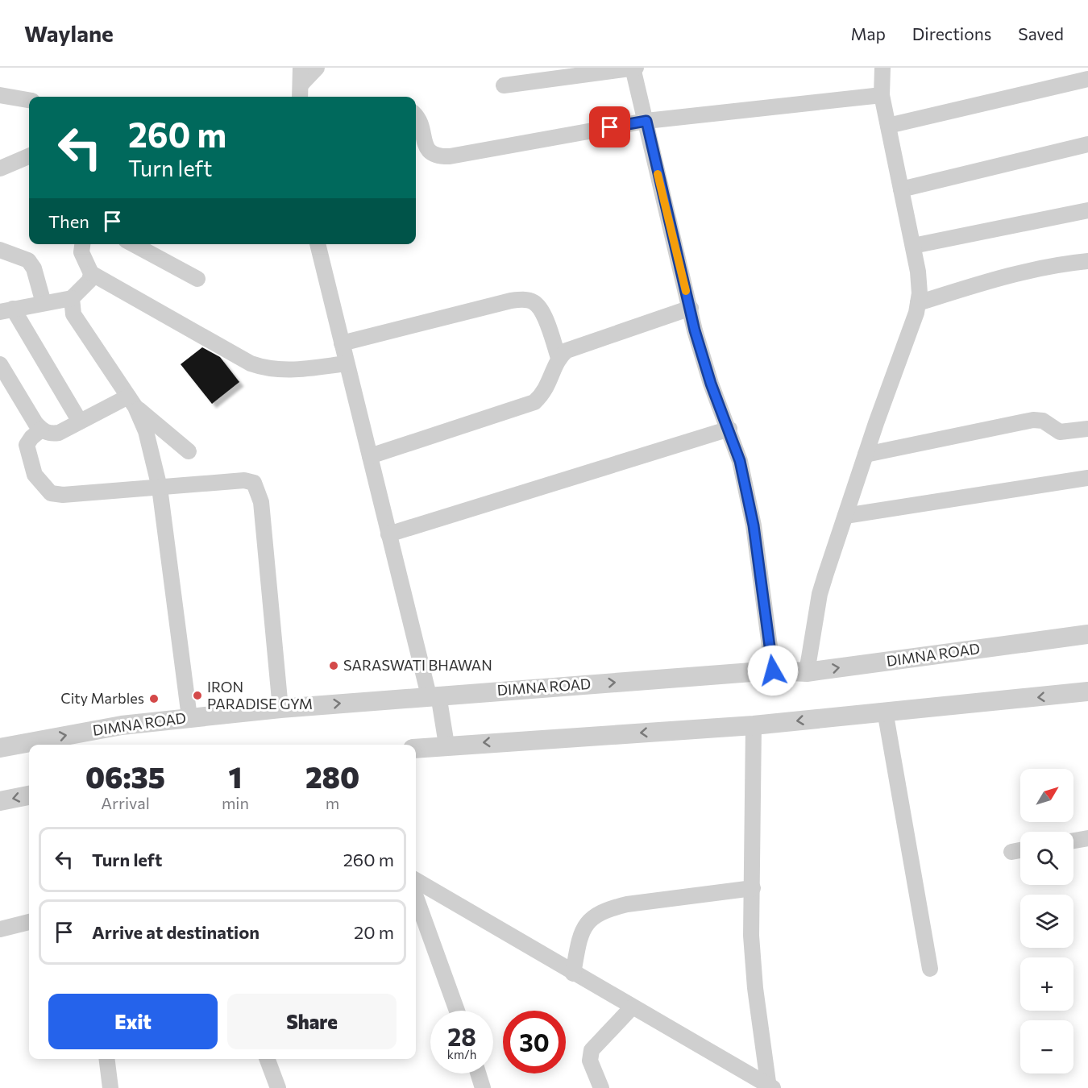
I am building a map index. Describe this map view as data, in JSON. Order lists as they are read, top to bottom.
{
  "streets": {
    "street": ["DIMNA ROAD"]
  },
  "places": ["SARASWATI BHAWAN", "IRON PARADISE GYM", "City Marbles"],
  "north": "top right",
  "page": {
    "header": "Waylane",
    "nav": ["Map", "Directions", "Saved"],
    "turn": ["260 m", "Turn left"],
    "then": "Then",
    "eta": [
      "06:35",
      "Arrival",
      "1",
      "min",
      "280",
      "m"
    ],
    "map_buttons": ["+", "−"],
    "list": [
      {
        "name": "Turn left",
        "value": "260 m"
      },
      {
        "name": "Arrive at destination",
        "value": "20 m"
      }
    ],
    "buttons": ["Exit", "Share"],
    "speed": "28 km/h",
    "limit": "30"
  }
}
